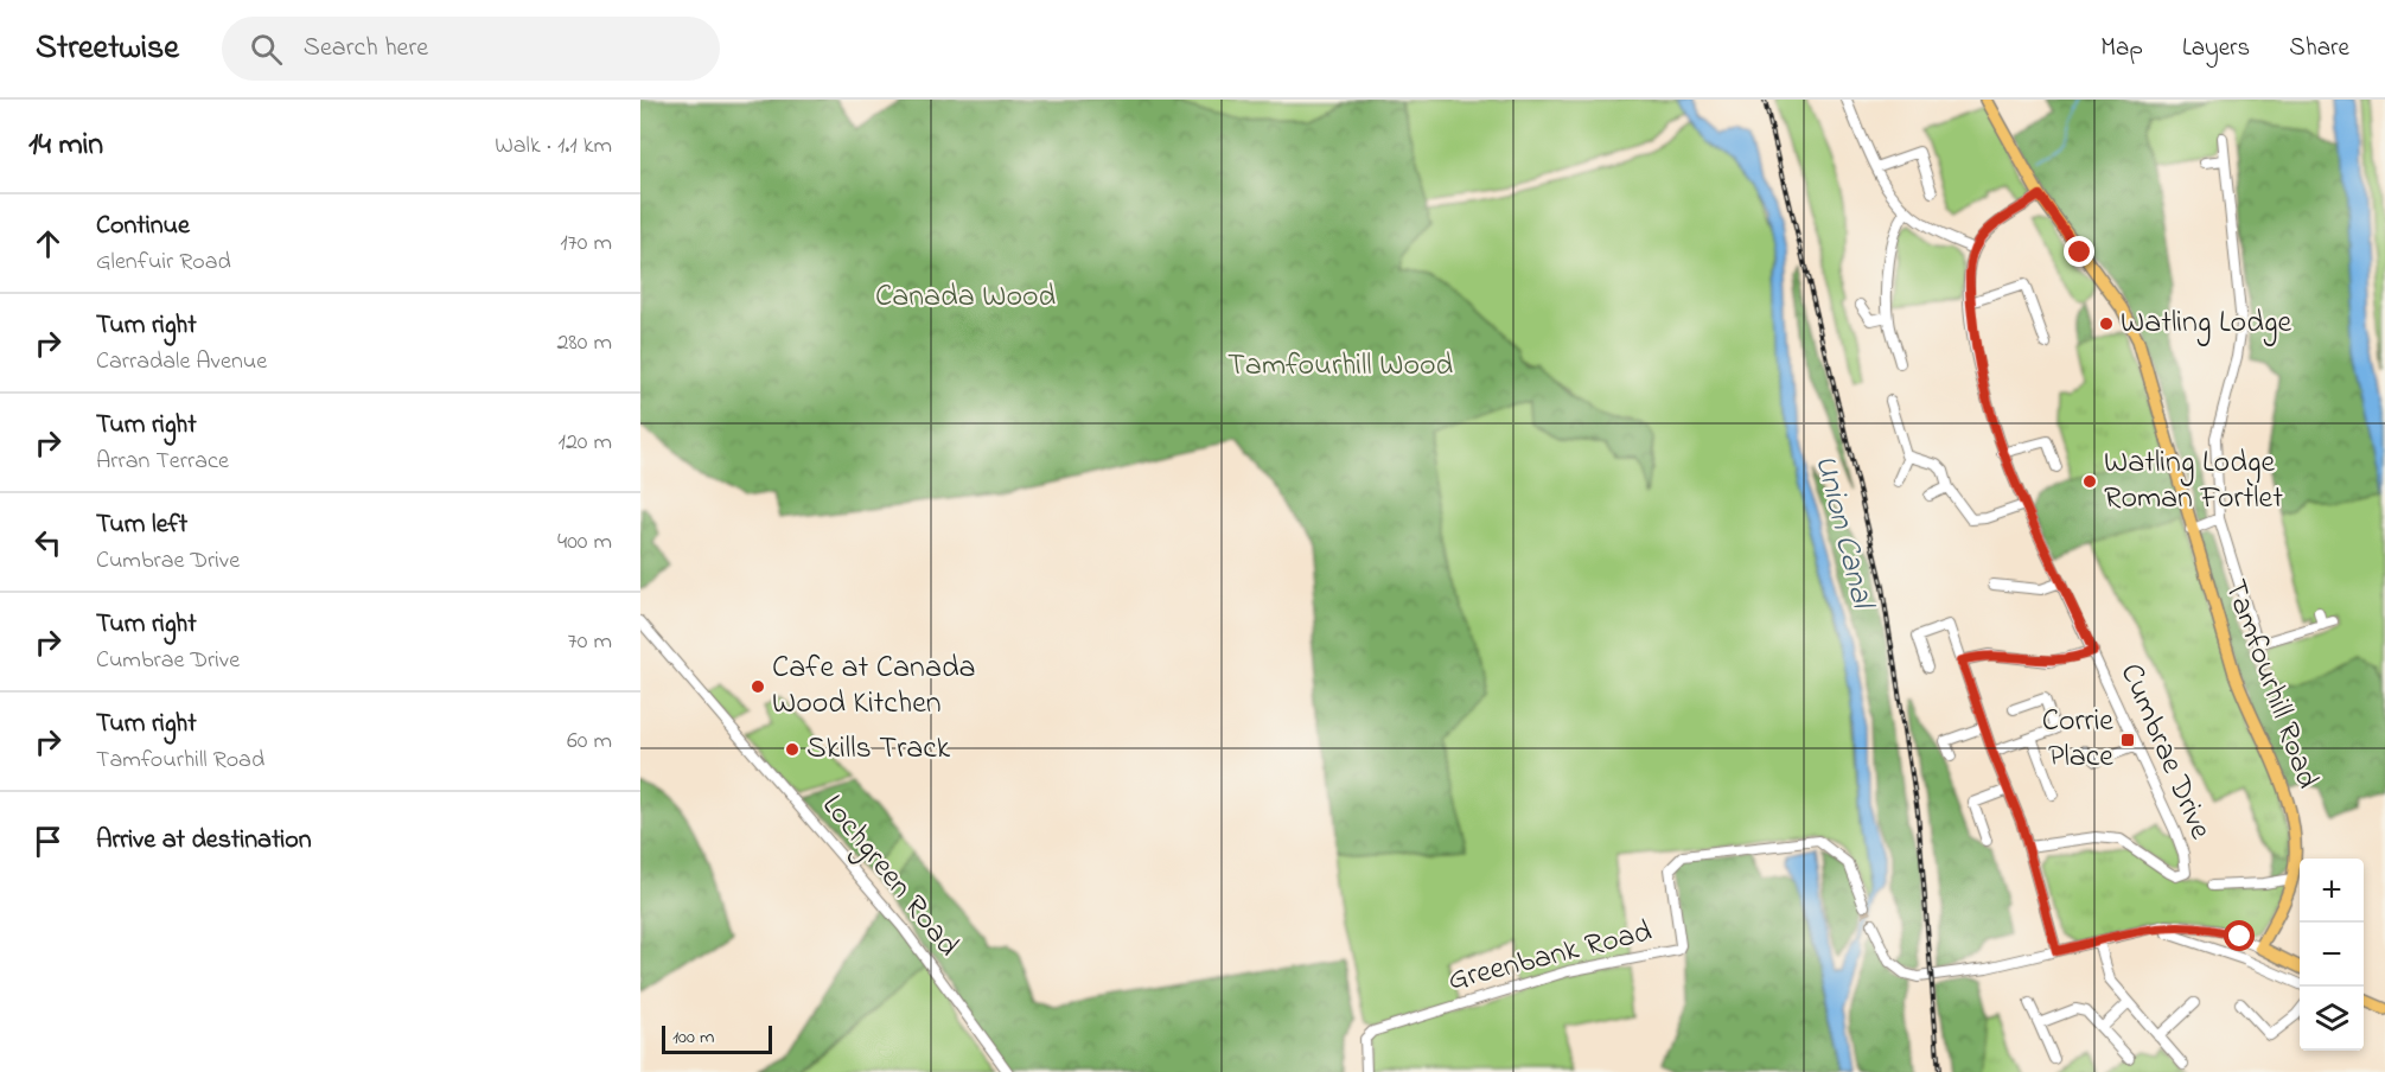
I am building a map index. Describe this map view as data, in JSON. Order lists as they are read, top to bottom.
{
  "streets": {
    "main road": ["Tamfourhill Road"],
    "street": ["Cumbrae Drive", "Lochgreen Road", "Greenbank Road"]
  },
  "water": ["Union Canal"],
  "parks": ["Canada Wood", "Tamfourhill Wood"],
  "places": {
    "other": [
      "Watling Lodge",
      "Watling Lodge Roman Fortlet",
      "Cafe at Canada Wood Kitchen",
      "Skills Track"
    ],
    "transit": ["Corrie Place"]
  },
  "scale_bar": "100 m",
  "page": {
    "header": "Streetwise",
    "search": "Search here",
    "nav": ["Map", "Layers", "Share"],
    "heading": ["14 min", "Walk · 1.1 km"],
    "list": [
      ["Continue", "Glenfuir Road", "170 m"],
      ["Turn right", "Carradale Avenue", "280 m"],
      ["Turn right", "Arran Terrace", "120 m"],
      ["Turn left", "Cumbrae Drive", "400 m"],
      ["Turn right", "Cumbrae Drive", "70 m"],
      ["Turn right", "Tamfourhill Road", "60 m"],
      "Arrive at destination"
    ],
    "map_buttons": ["+", "−"],
    "scale": "100 m"
  }
}
